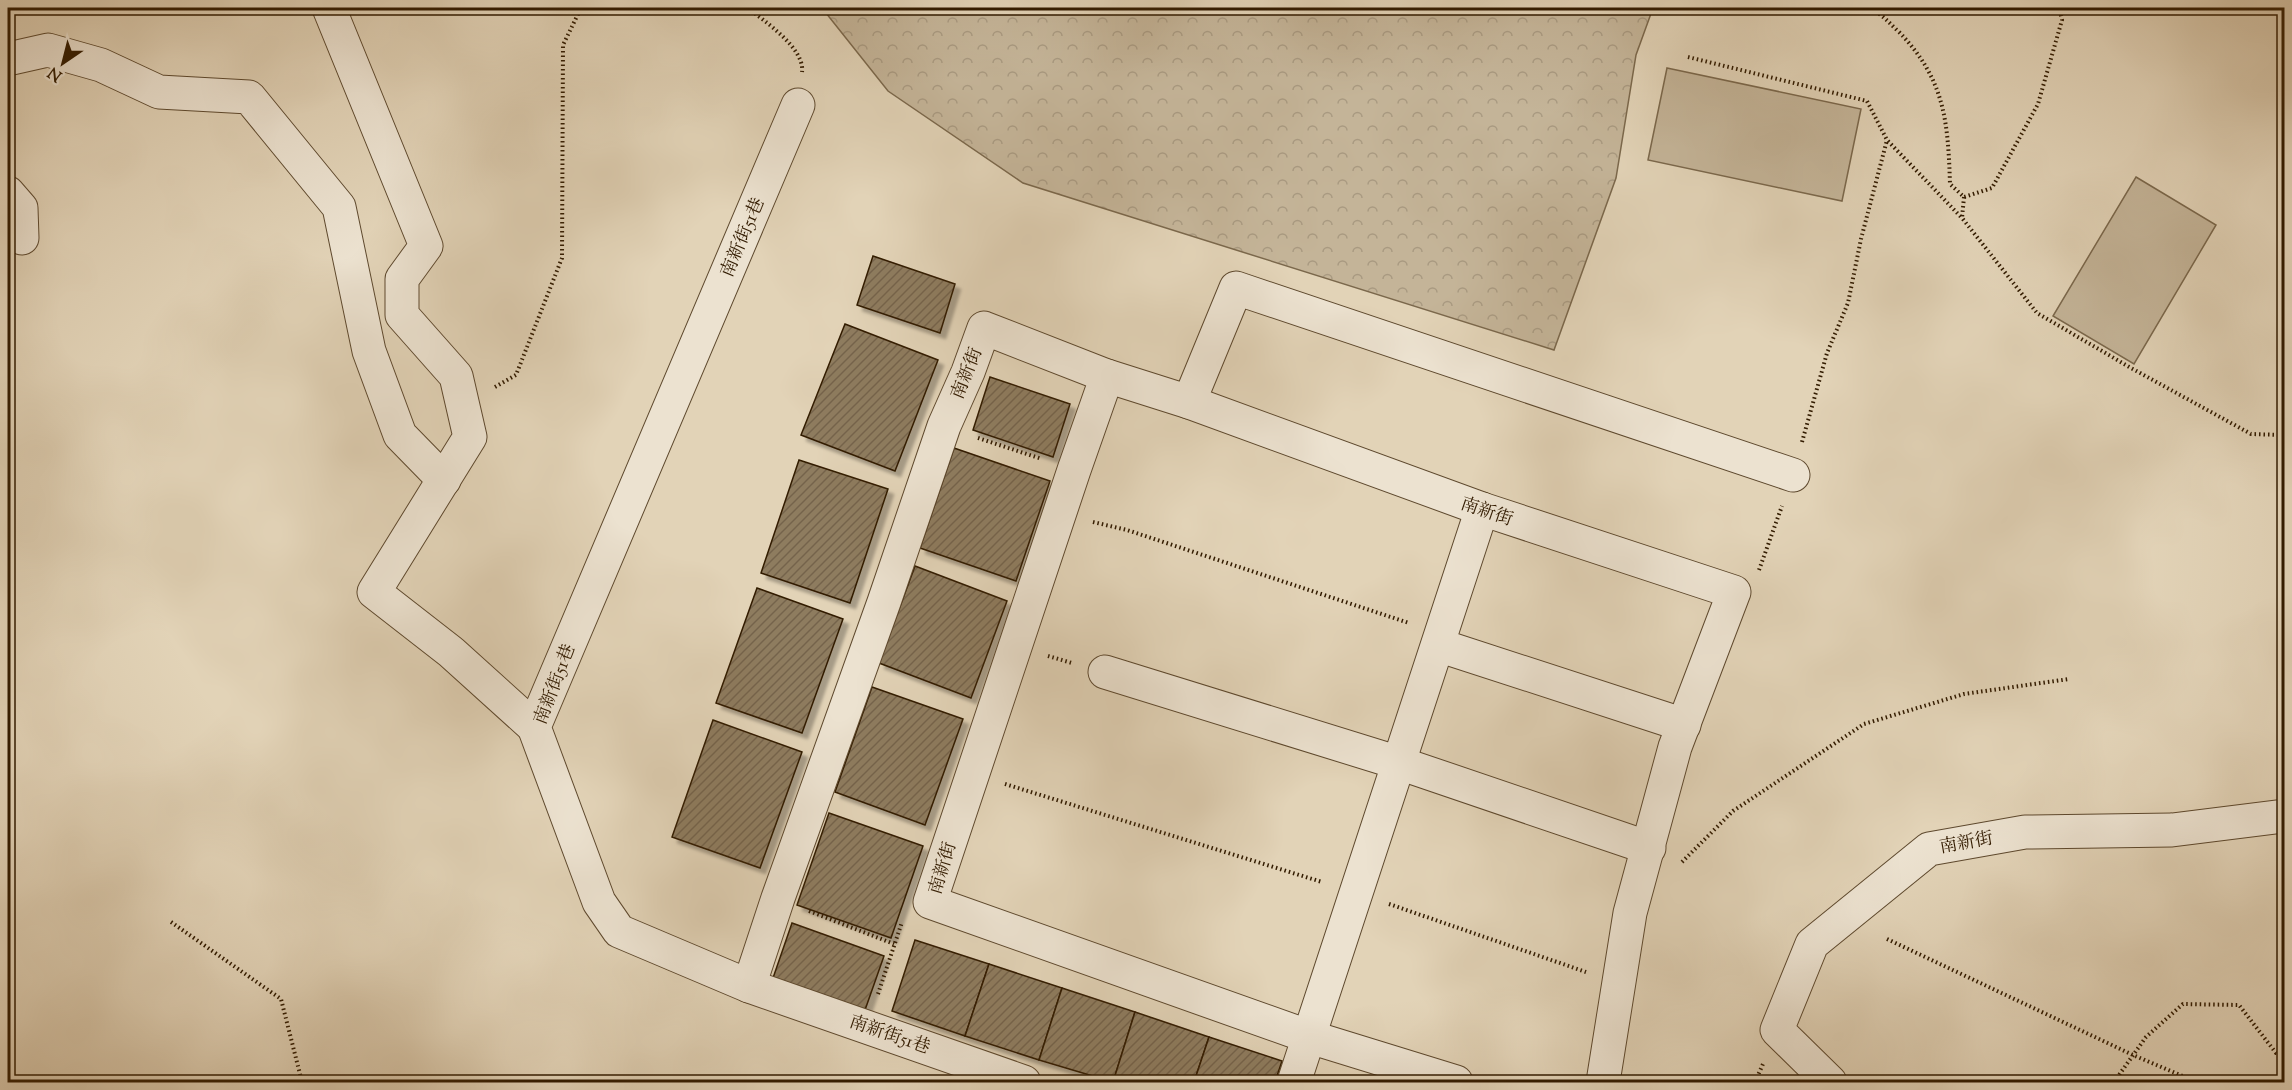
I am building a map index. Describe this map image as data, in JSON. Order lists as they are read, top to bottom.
{
  "streets": {
    "street": ["南新街51巷", "南新街"]
  },
  "crossings": [
    ["南新街51巷", "南新街"]
  ],
  "north": "bottom left"
}
